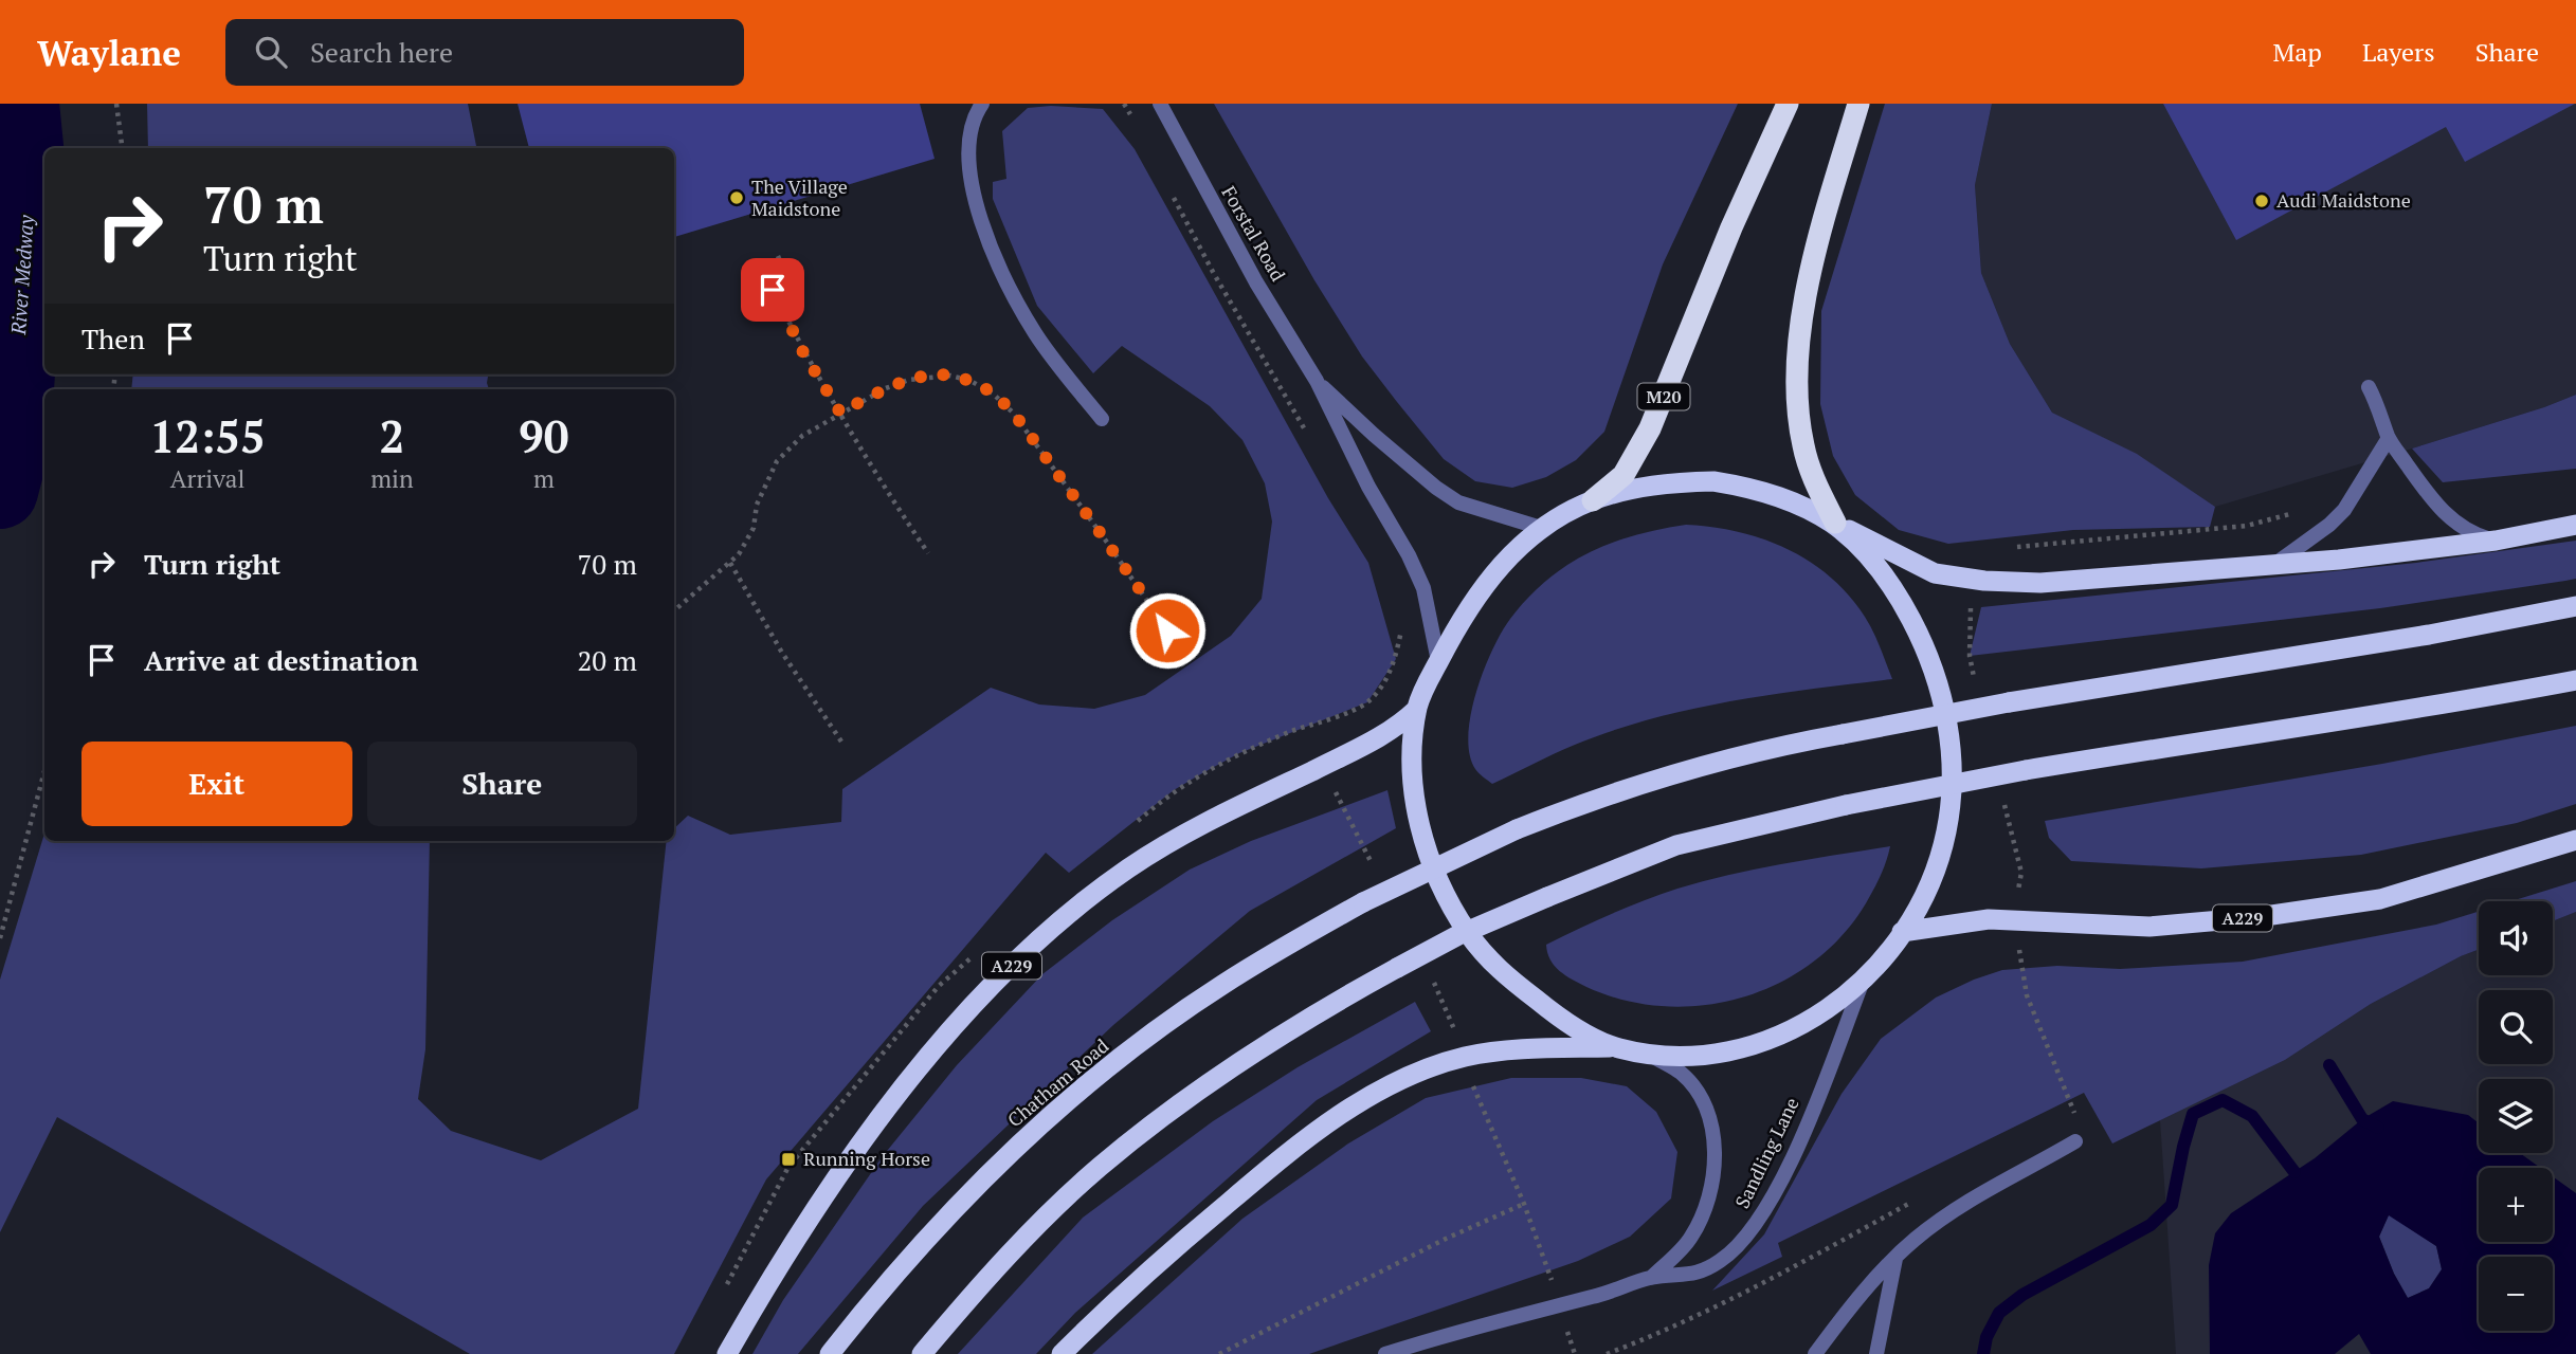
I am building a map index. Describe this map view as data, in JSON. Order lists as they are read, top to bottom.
{
  "streets": {
    "highway": ["M20", "A229", "Chatham Road"],
    "street": ["Forstal Road", "Sandling Lane"]
  },
  "water": ["River Medway"],
  "places": {
    "other": ["The Village Maidstone", "Audi Maidstone"],
    "transit": ["Running Horse"]
  },
  "page": {
    "header": "Waylane",
    "search": "Search here",
    "nav": ["Map", "Layers", "Share"],
    "turn": ["70 m", "Turn right"],
    "then": "Then",
    "eta": [
      "12:55",
      "Arrival",
      "2",
      "min",
      "90",
      "m"
    ],
    "list": [
      {
        "name": "Turn right",
        "value": "70 m"
      },
      {
        "name": "Arrive at destination",
        "value": "20 m"
      }
    ],
    "buttons": ["Exit", "Share"],
    "map_buttons": ["+", "−"]
  }
}
